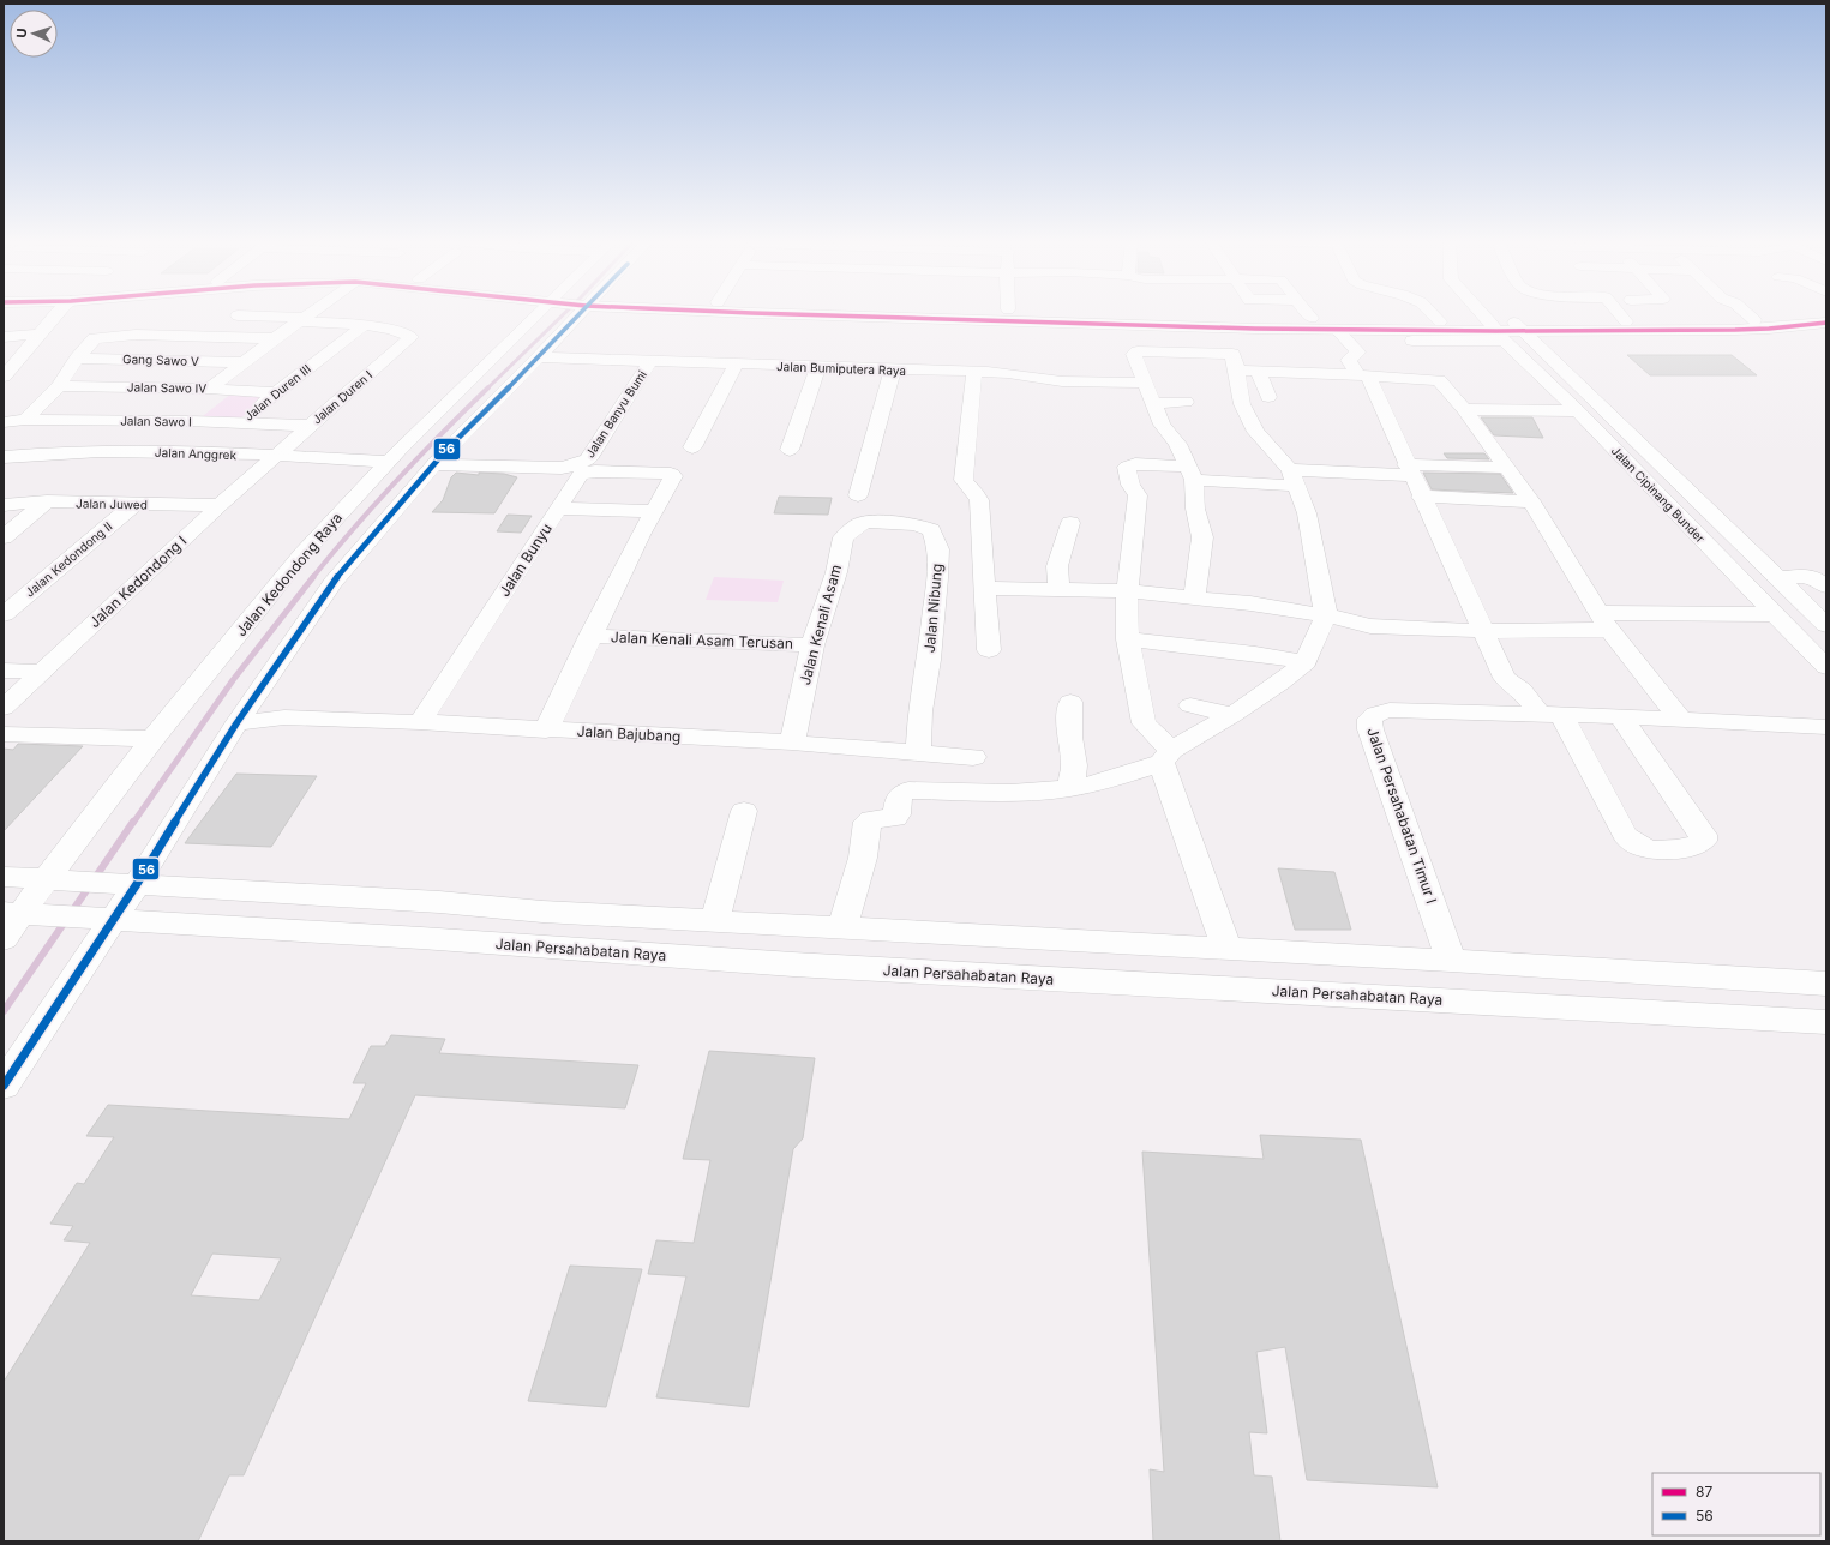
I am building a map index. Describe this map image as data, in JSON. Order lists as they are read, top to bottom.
{
  "streets": {
    "street": [
      "Gang Sawo V",
      "Jalan Bumiputera Raya",
      "Jalan Sawo IV",
      "Jalan Duren III",
      "Jalan Duren I",
      "Jalan Banyu Bumi",
      "Jalan Sawo I",
      "Jalan Anggrek",
      "Jalan Cipinang Bunder",
      "Jalan Juwed",
      "Jalan Kedondong II",
      "Jalan Bunyu",
      "Jalan Kedondong Raya",
      "Jalan Kedondong I",
      "Jalan Nibung",
      "Jalan Kenali Asam",
      "Jalan Kenali Asam Terusan",
      "Jalan Bajubang",
      "Jalan Persahabatan Timur I",
      "Jalan Persahabatan Raya"
    ]
  },
  "crossings": [
    ["Jalan Bumiputera Raya", "Jalan Banyu Bumi"],
    ["Jalan Sawo IV", "Jalan Duren III"],
    ["Jalan Duren III", "Jalan Duren I"],
    ["Jalan Duren III", "Jalan Sawo I"],
    ["Jalan Duren I", "Jalan Sawo I"],
    ["Jalan Duren I", "Jalan Anggrek"],
    ["Jalan Duren I", "Jalan Kedondong I"],
    ["Jalan Anggrek", "Jalan Kedondong Raya"],
    ["Jalan Anggrek", "Jalan Kedondong I"],
    ["Jalan Juwed", "Jalan Kedondong II"],
    ["Jalan Juwed", "Jalan Kedondong I"],
    ["Jalan Bunyu", "Jalan Kenali Asam Terusan"],
    ["Jalan Bunyu", "Jalan Bajubang"],
    ["Jalan Kedondong Raya", "Jalan Persahabatan Raya"],
    ["Jalan Nibung", "Jalan Kenali Asam"],
    ["Jalan Nibung", "Jalan Bajubang"],
    ["Jalan Kenali Asam", "Jalan Kenali Asam Terusan"],
    ["Jalan Kenali Asam", "Jalan Bajubang"],
    ["Jalan Kenali Asam Terusan", "Jalan Bajubang"]
  ],
  "lines": ["transit line 87", "transit line 56"],
  "legend": ["87", "56"],
  "north": "left"
}
